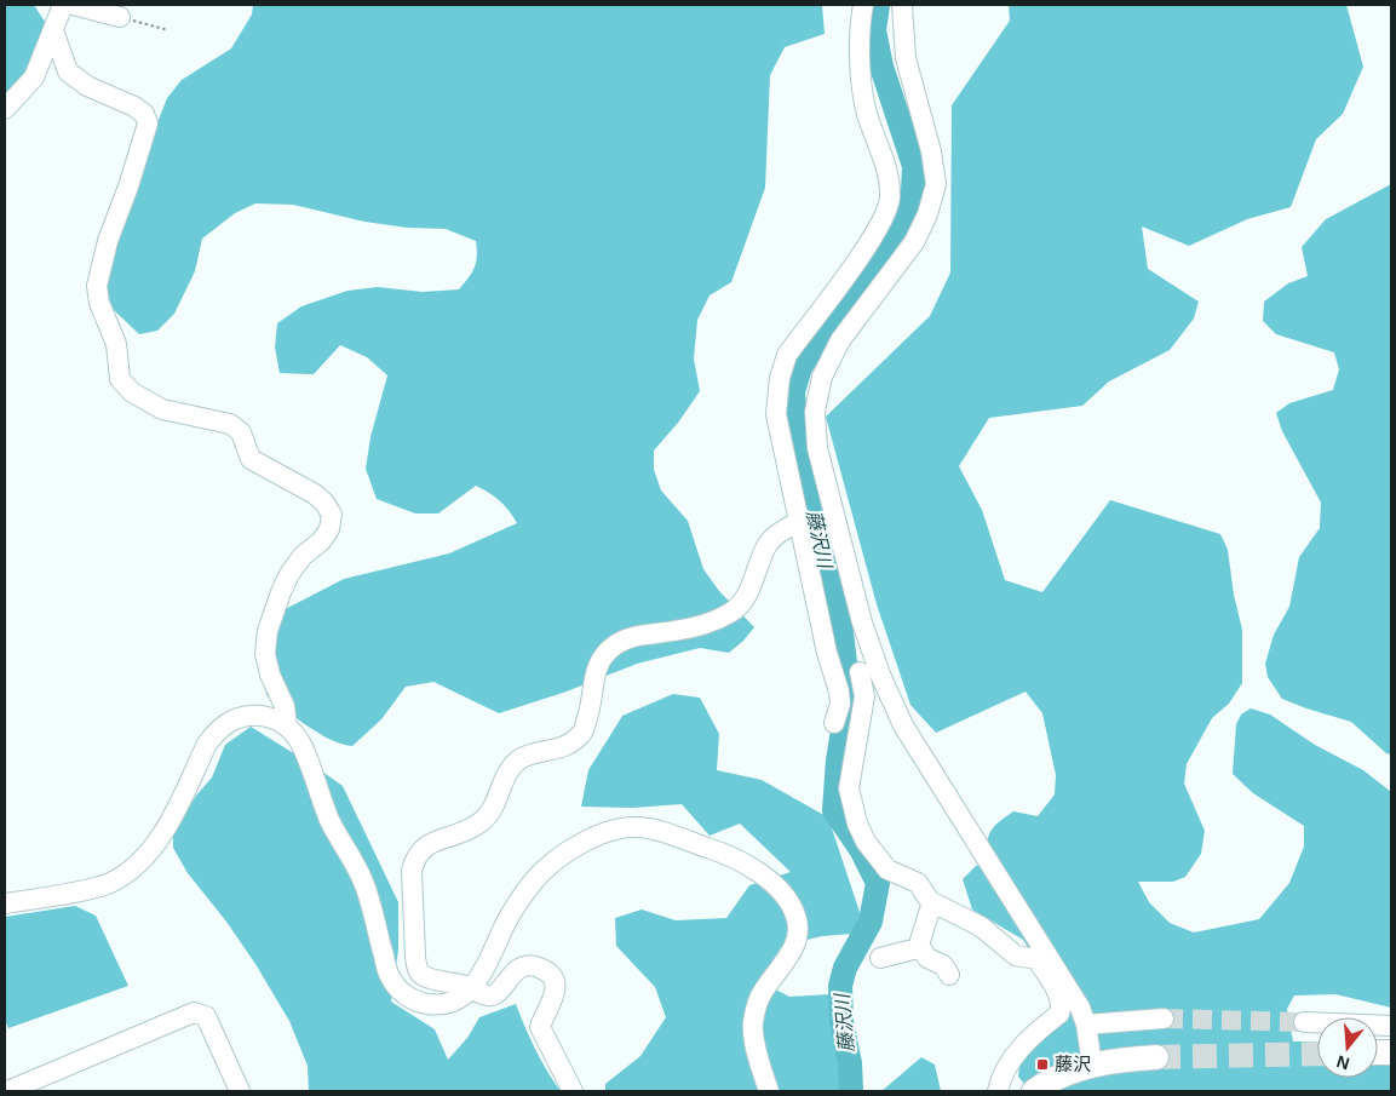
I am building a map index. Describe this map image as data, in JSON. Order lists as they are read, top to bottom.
{
  "water": ["藤沢川"],
  "places": {
    "transit": ["藤沢"]
  },
  "north": "bottom"
}
